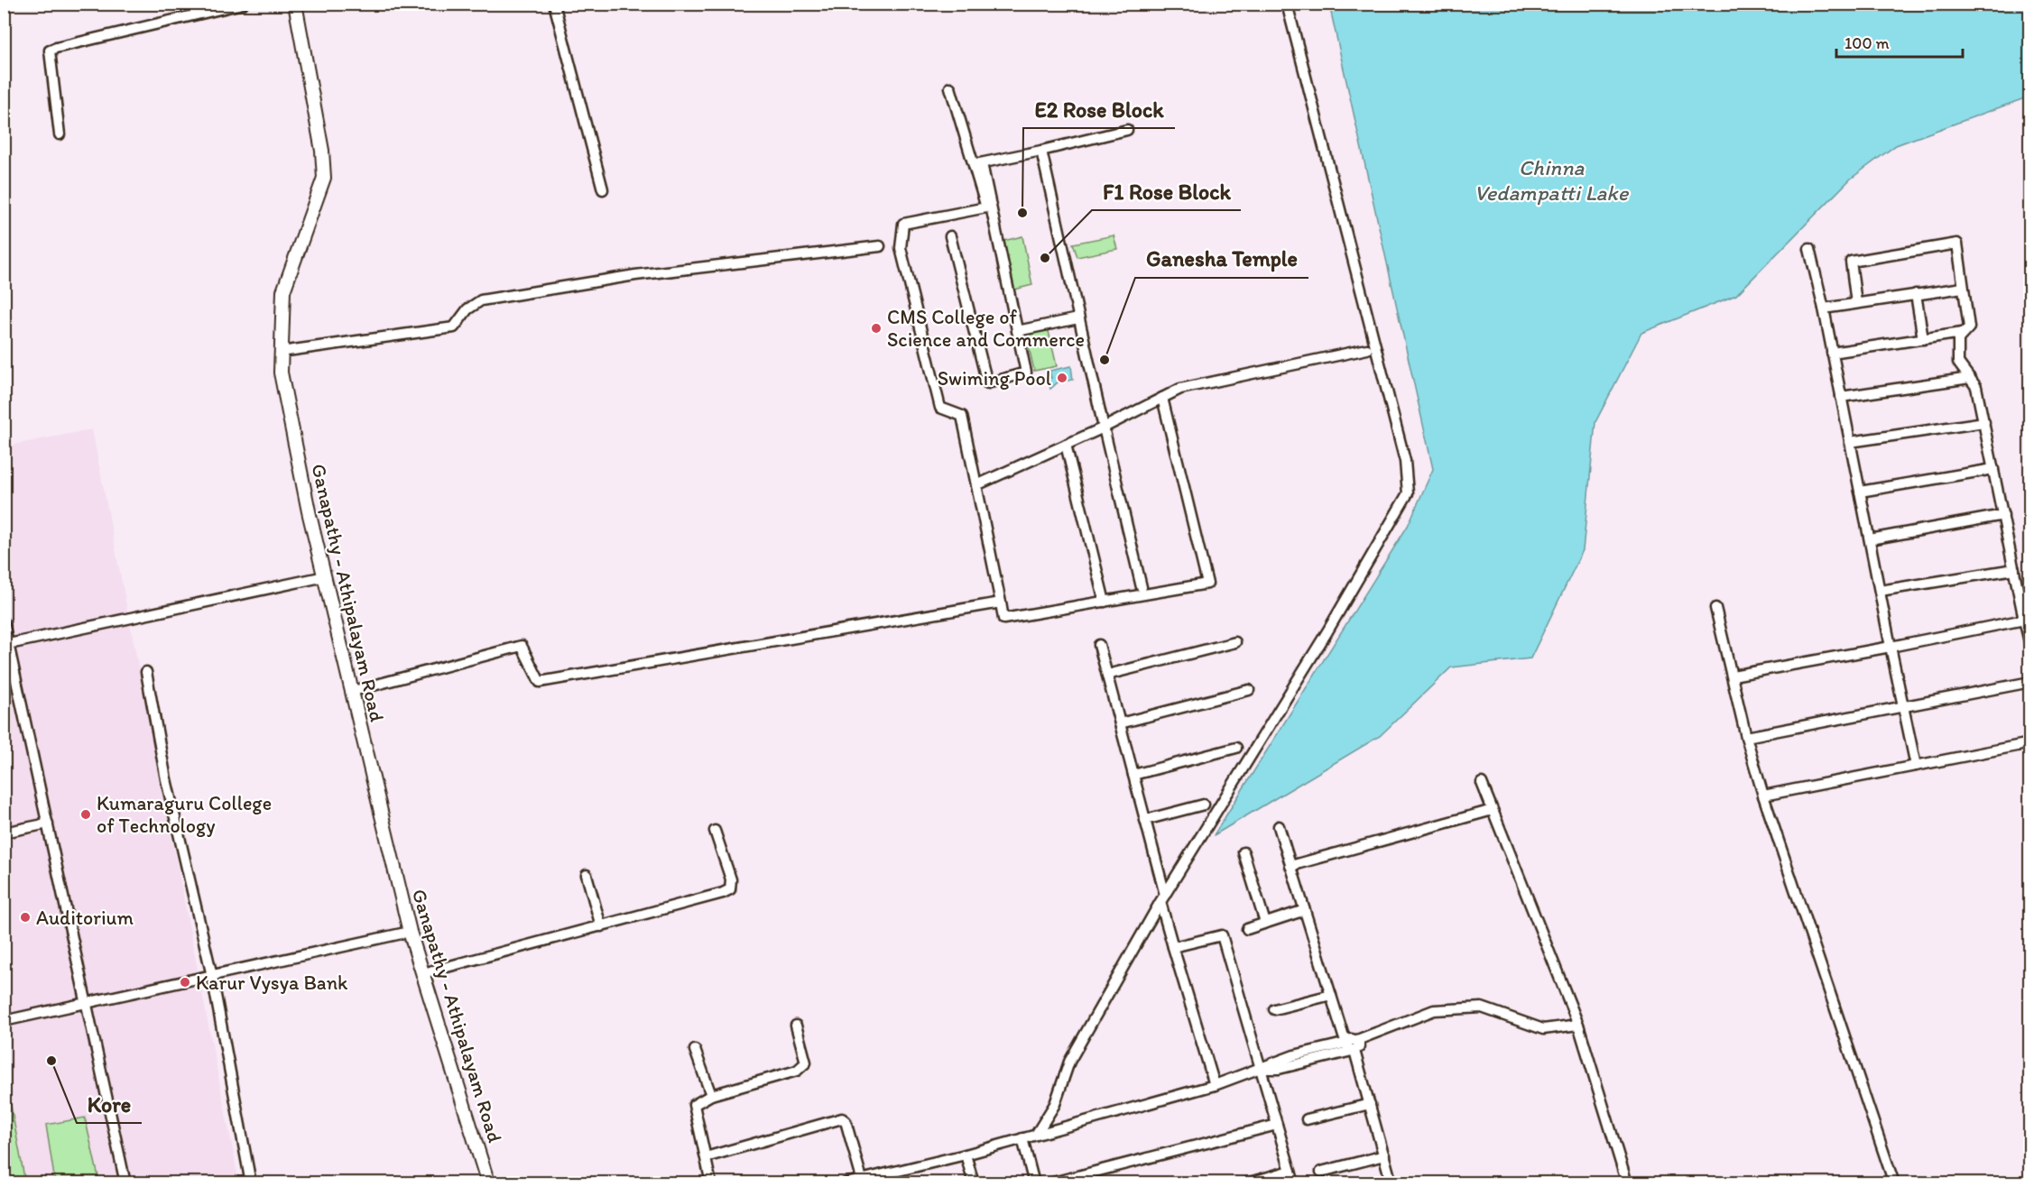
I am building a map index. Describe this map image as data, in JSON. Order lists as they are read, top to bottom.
{
  "streets": {
    "main road": ["Ganapathy - Athipalayam Road"]
  },
  "water": ["Chinna Vedampatti Lake"],
  "places": [
    "E2 Rose Block",
    "F1 Rose Block",
    "CMS College of Science and Commerce",
    "Ganesha Temple",
    "Swiming Pool",
    "Kumaraguru College of Technology",
    "Auditorium",
    "Karur Vysya Bank",
    "Kore"
  ],
  "scale_bar": "100 m"
}
